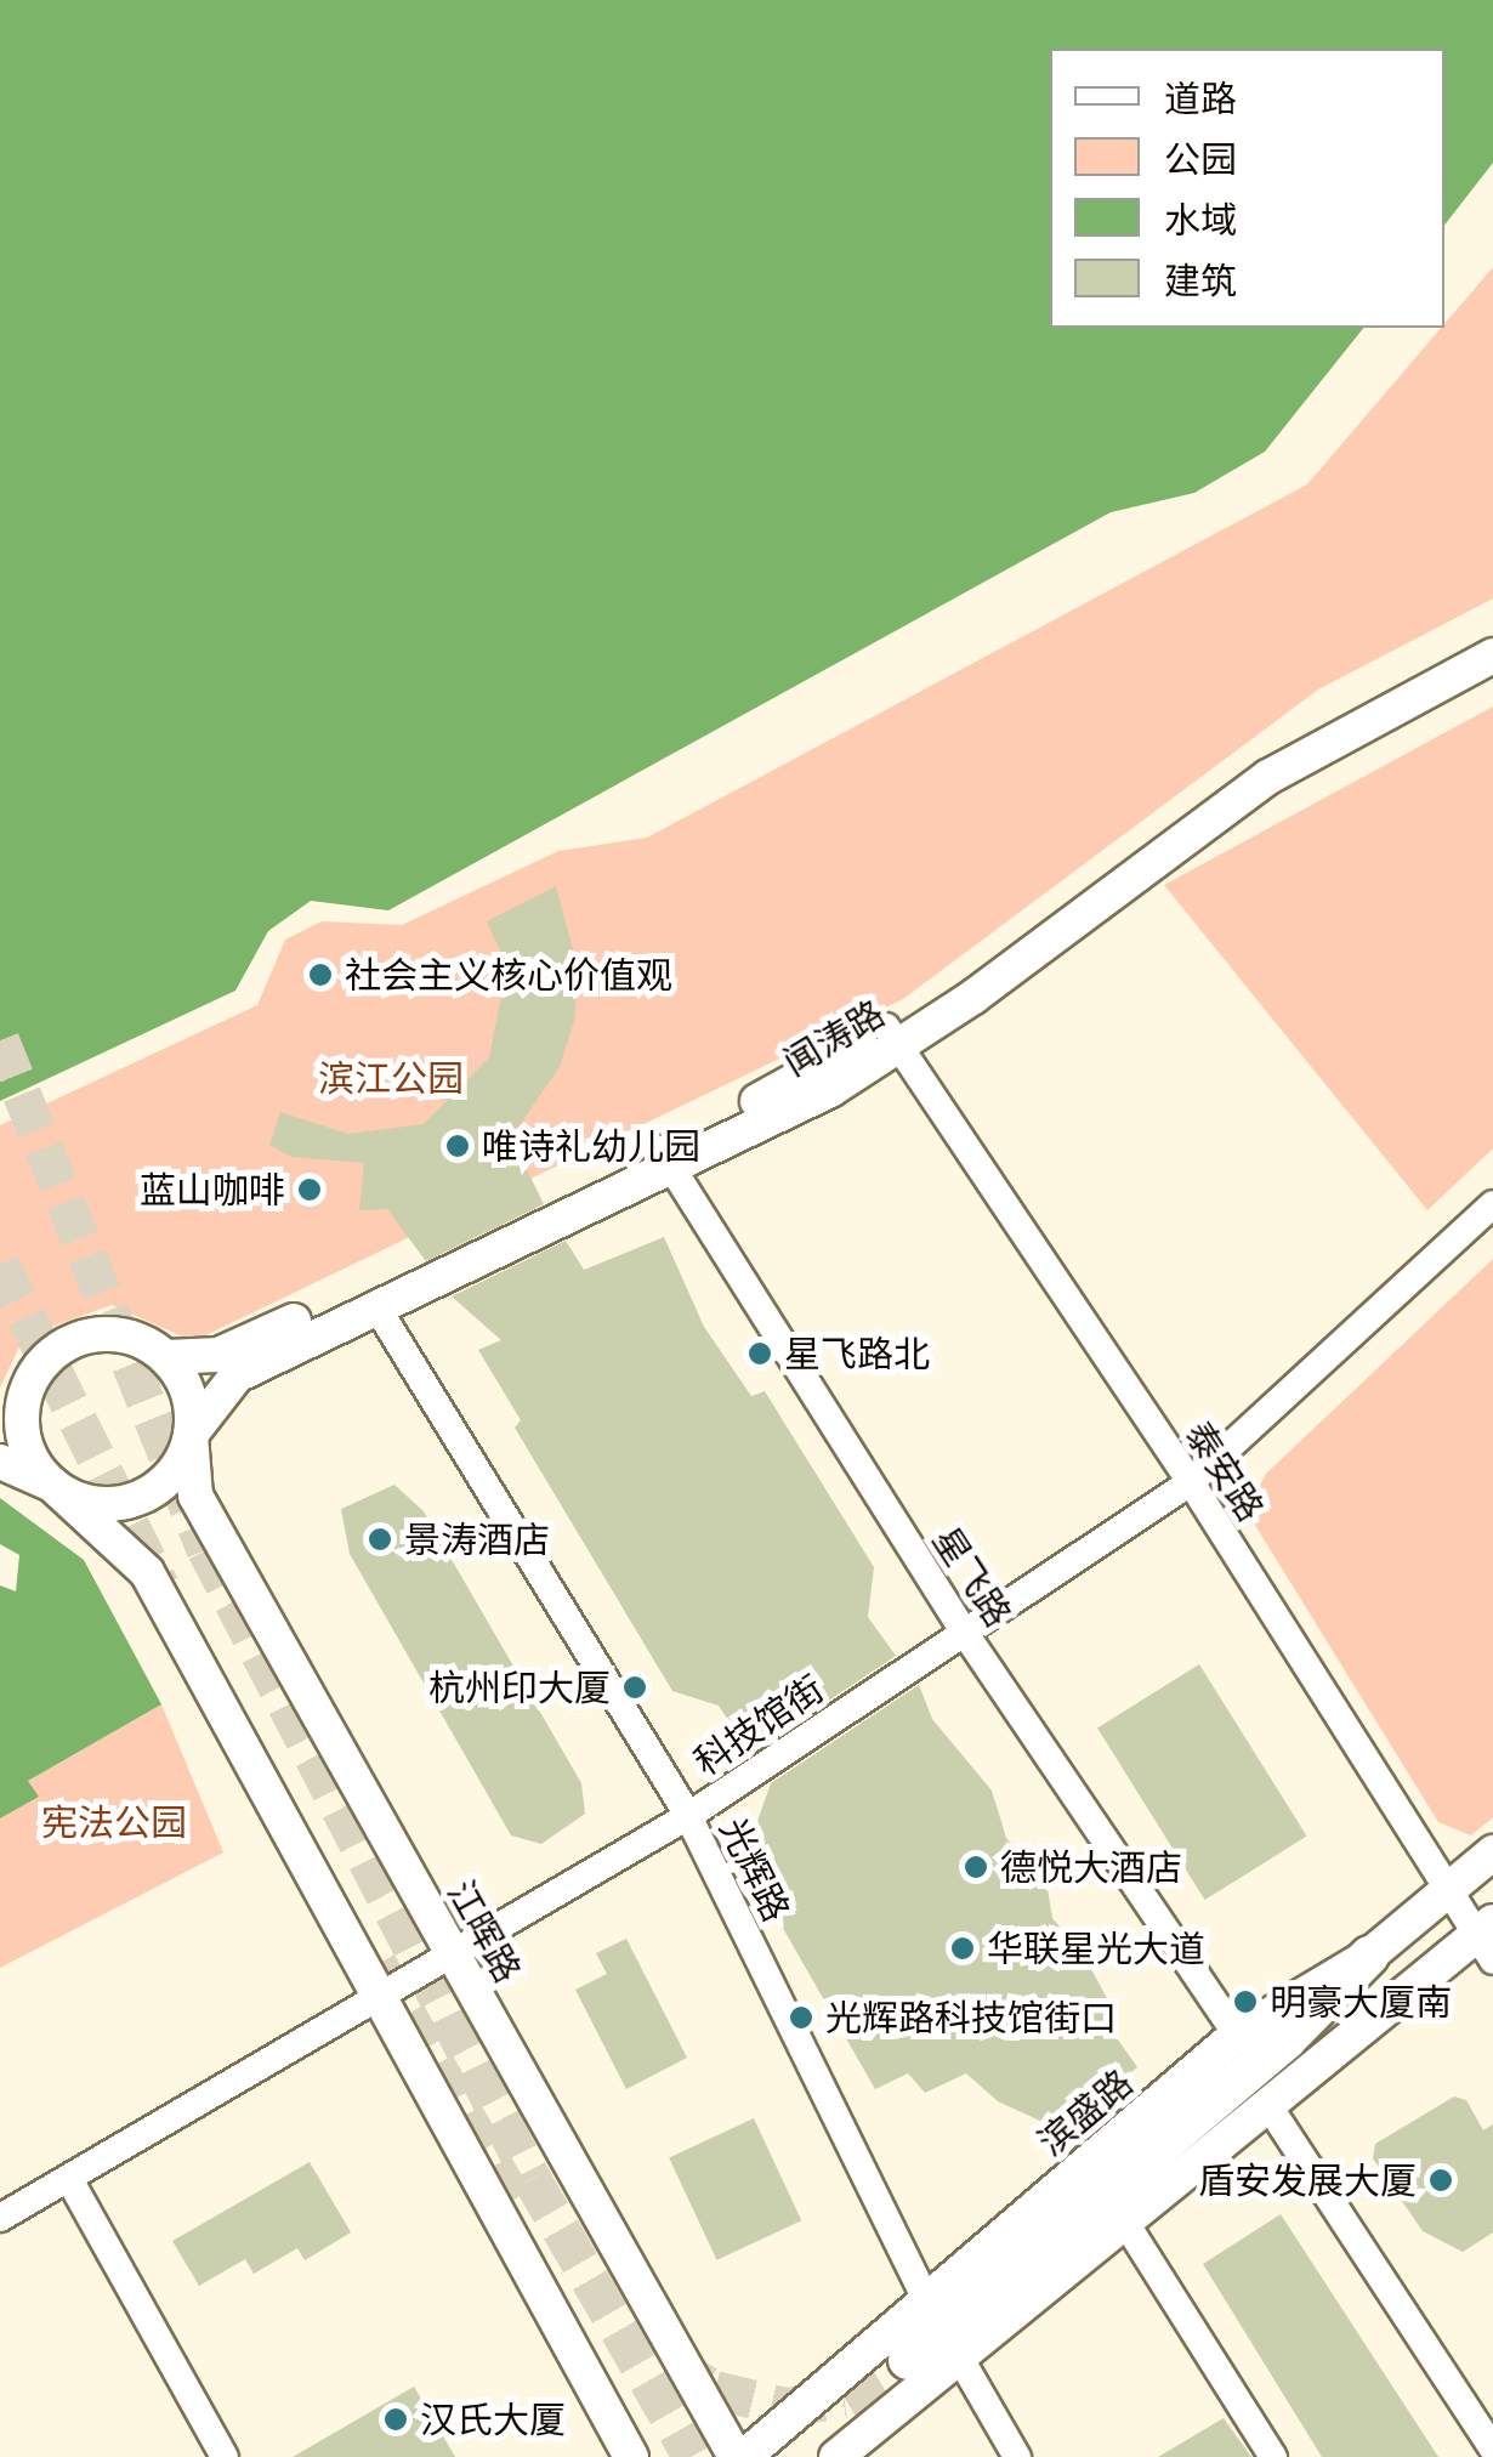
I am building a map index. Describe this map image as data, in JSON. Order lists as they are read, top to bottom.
{
  "streets": {
    "main road": ["闻涛路", "江晖路", "滨盛路"],
    "street": [
      "泰安路",
      "星飞路",
      "科技馆街",
      "光辉路"
    ]
  },
  "crossings": [
    ["闻涛路", "泰安路"],
    ["闻涛路", "星飞路"],
    ["闻涛路", "光辉路"],
    ["闻涛路", "江晖路"],
    ["泰安路", "科技馆街"],
    ["泰安路", "滨盛路"],
    ["星飞路", "科技馆街"],
    ["星飞路", "滨盛路"],
    ["科技馆街", "光辉路"],
    ["科技馆街", "江晖路"],
    ["光辉路", "滨盛路"]
  ],
  "parks": ["滨江公园", "宪法公园"],
  "places": [
    "社会主义核心价值观",
    "唯诗礼幼儿园",
    "蓝山咖啡",
    "星飞路北",
    "景涛酒店",
    "杭州印大厦",
    "德悦大酒店",
    "华联星光大道",
    "明豪大厦南",
    "光辉路科技馆街口",
    "盾安发展大厦",
    "汉氏大厦"
  ],
  "legend": [
    "道路",
    "公园",
    "水域",
    "建筑"
  ]
}
